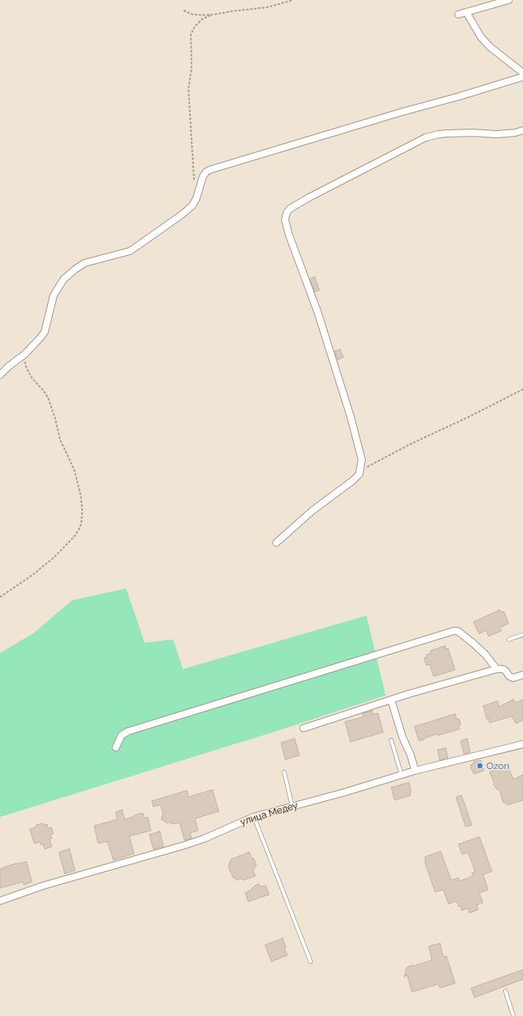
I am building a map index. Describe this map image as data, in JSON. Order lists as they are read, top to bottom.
{
  "streets": {
    "street": ["улица Медеу"]
  },
  "places": ["Ozon"]
}
